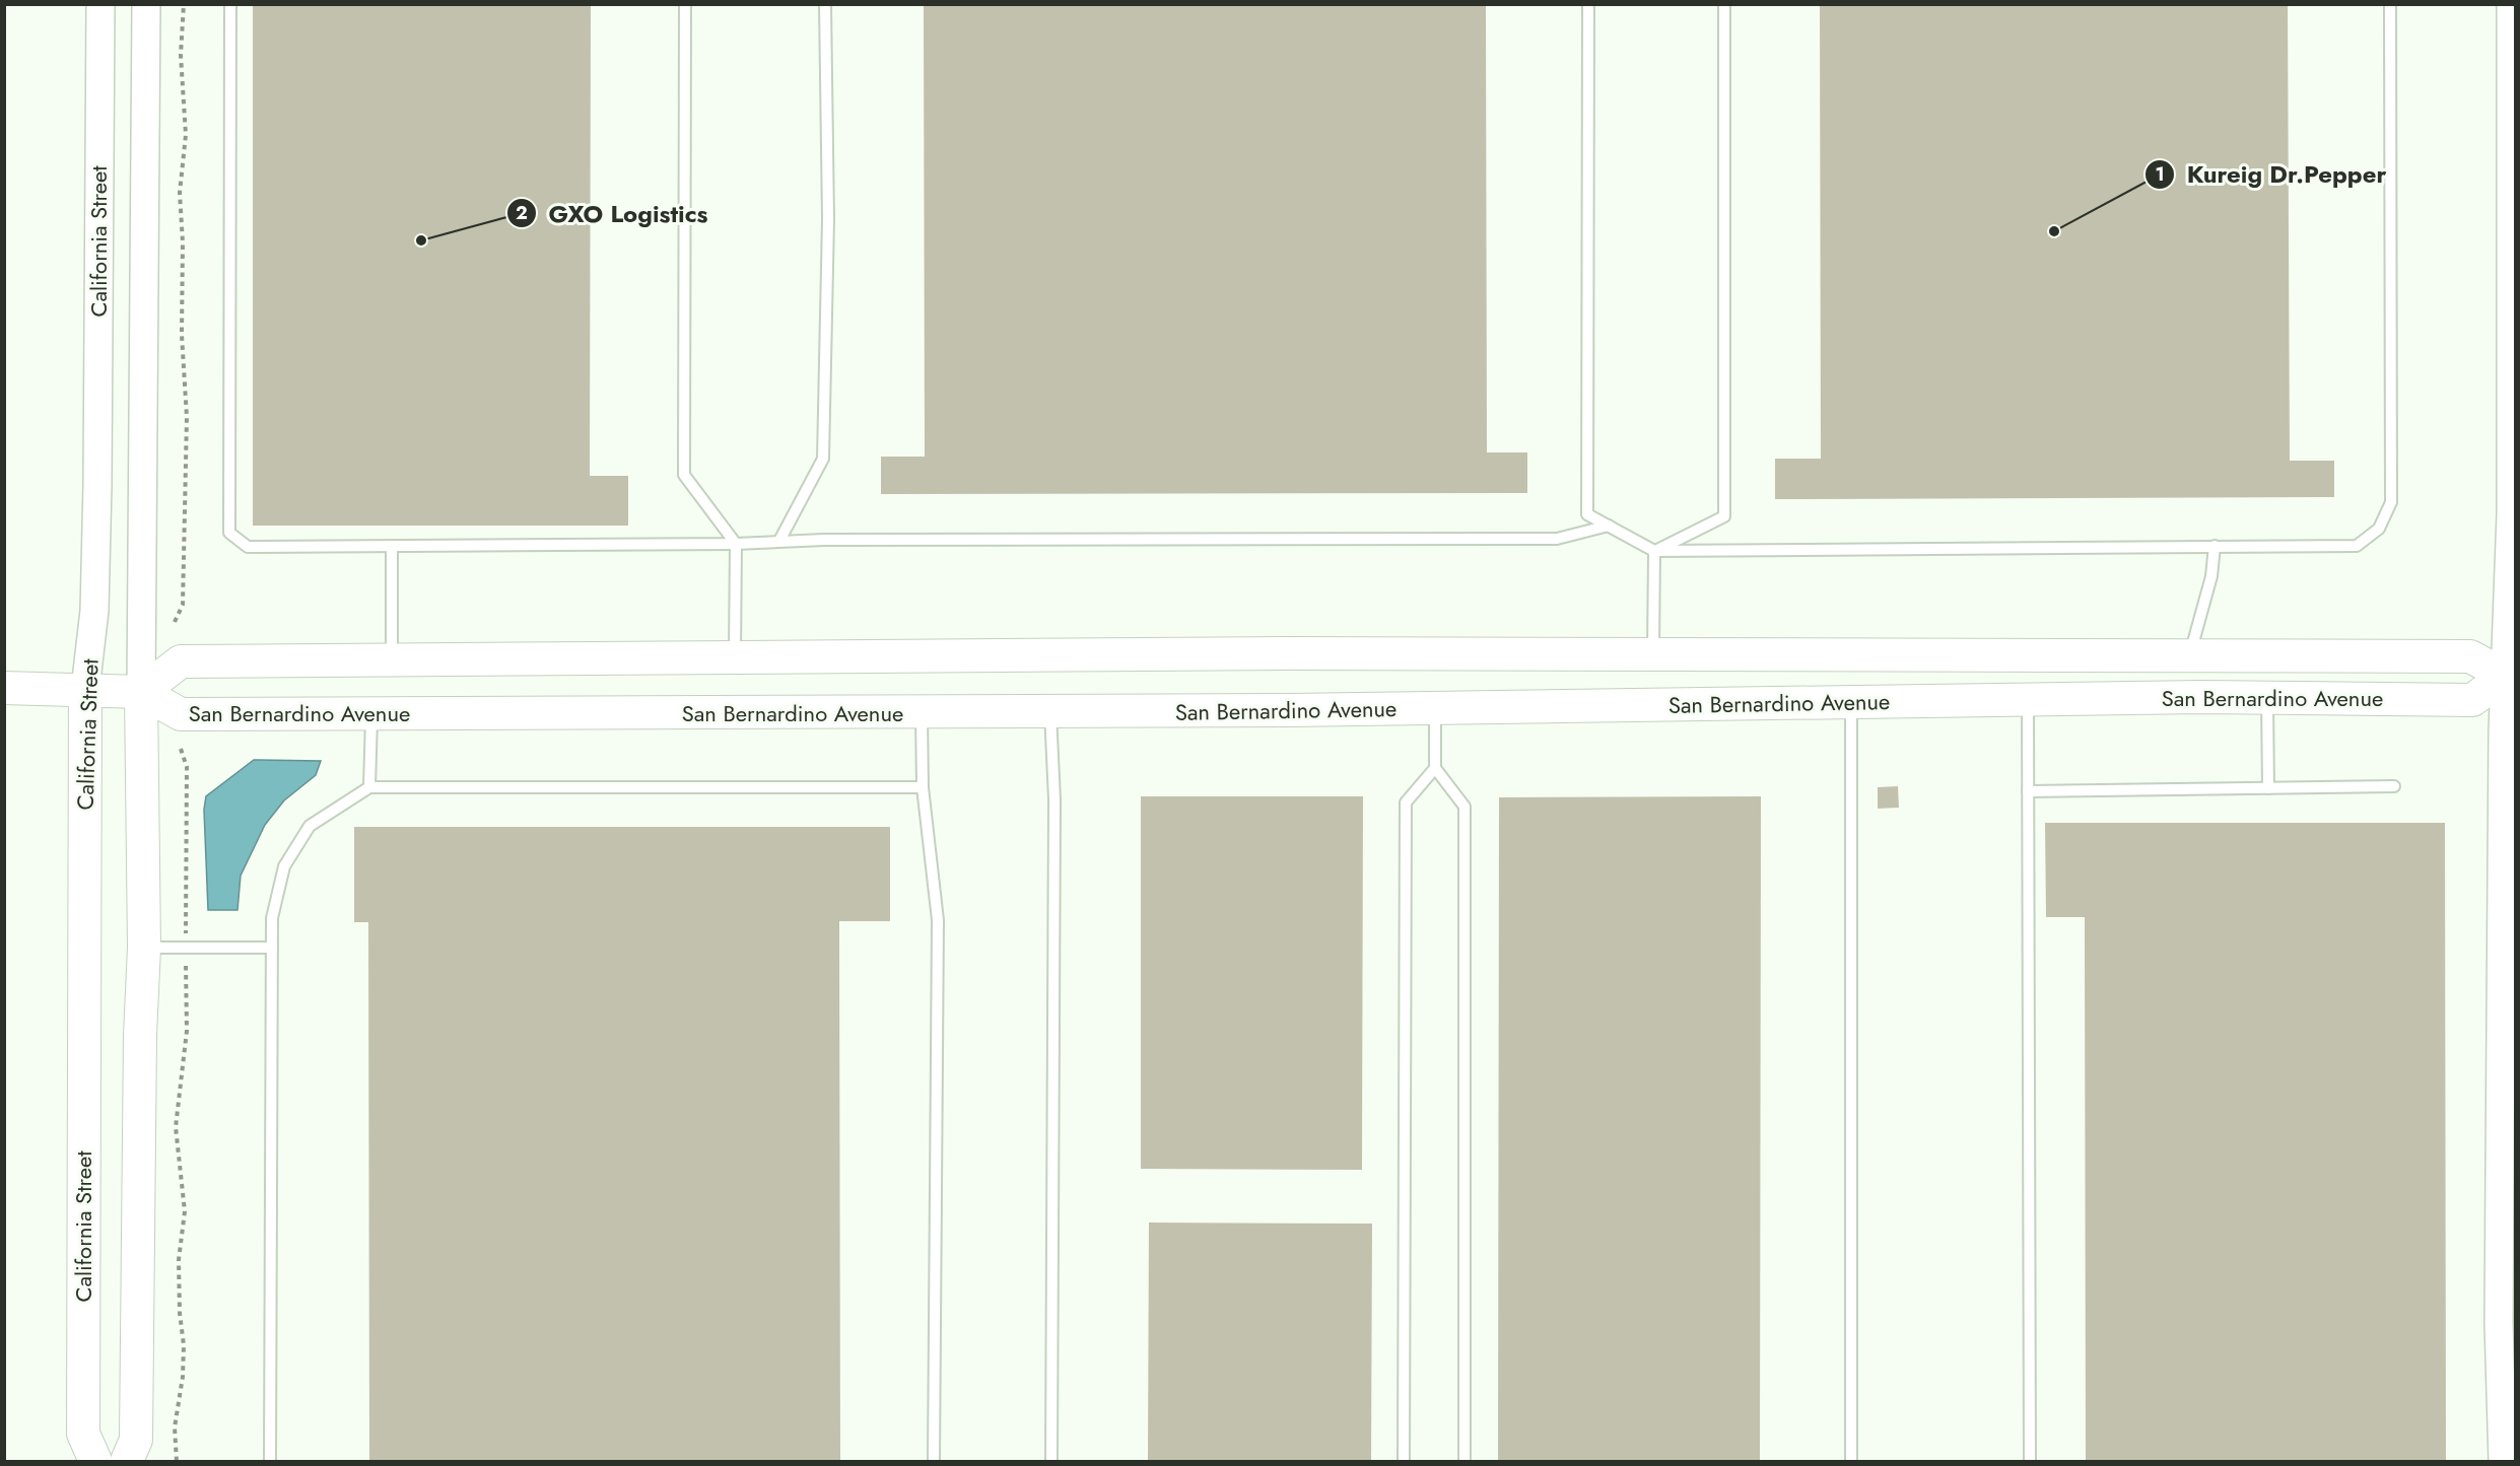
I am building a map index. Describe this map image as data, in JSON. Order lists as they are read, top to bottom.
{
  "streets": {
    "main road": ["California Street", "San Bernardino Avenue"]
  },
  "crossings": [
    ["California Street", "San Bernardino Avenue"]
  ],
  "places": ["Kureig Dr.Pepper", "GXO Logistics"]
}
